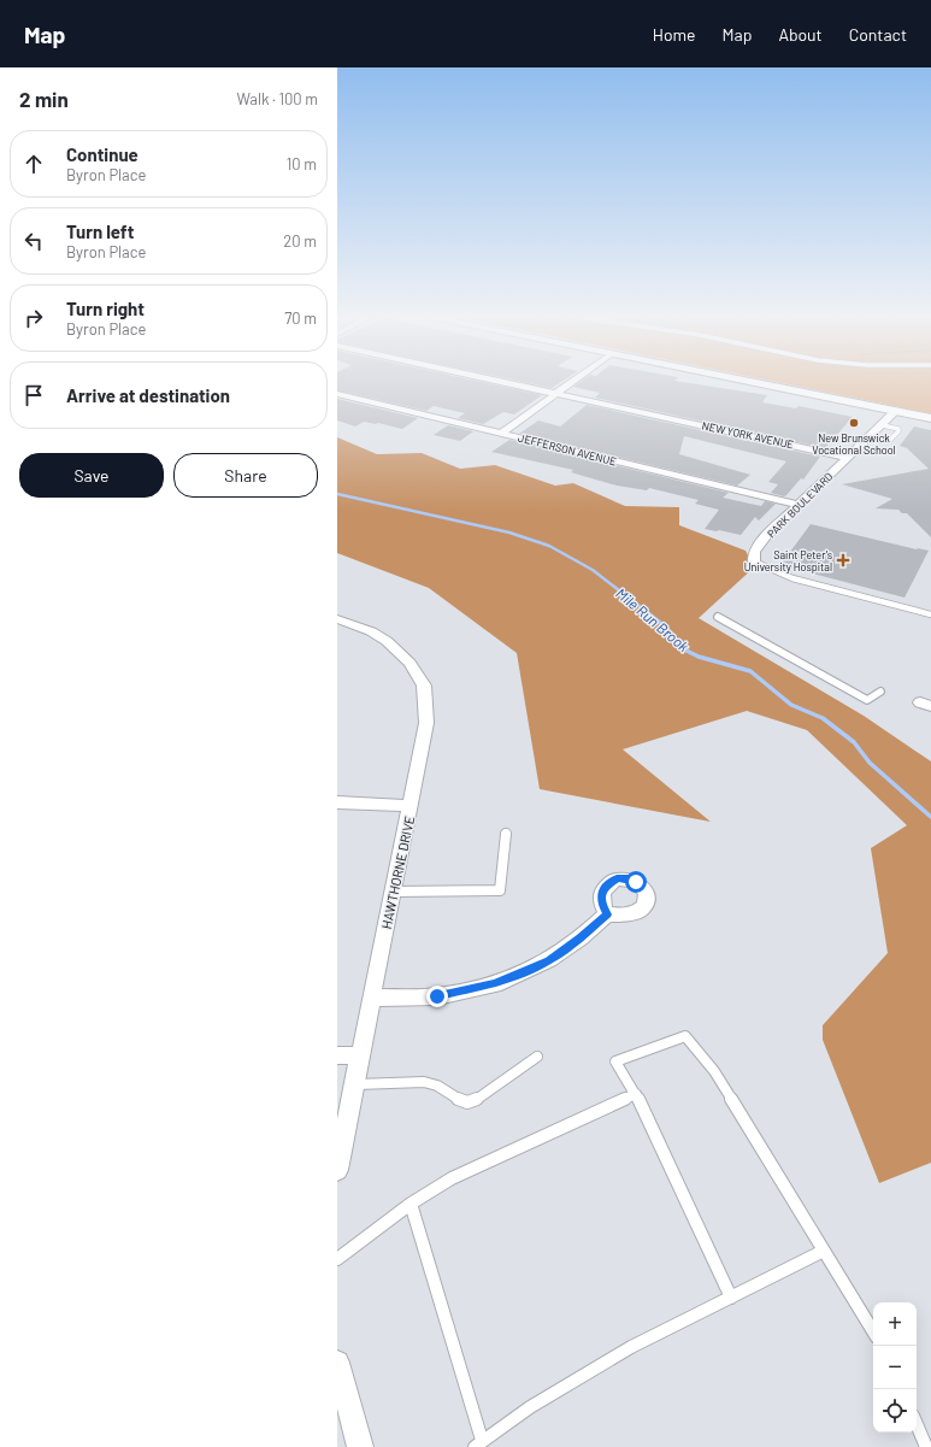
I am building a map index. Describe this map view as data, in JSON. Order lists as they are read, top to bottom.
{
  "streets": {
    "street": [
      "NEW YORK AVENUE",
      "JEFFERSON AVENUE",
      "PARK BOULEVARD",
      "HAWTHORNE DRIVE"
    ]
  },
  "crossings": [
    ["NEW YORK AVENUE", "PARK BOULEVARD"],
    ["JEFFERSON AVENUE", "PARK BOULEVARD"]
  ],
  "water": ["Mile Run Brook"],
  "places": {
    "other": ["New Brunswick Vocational School"],
    "health": ["Saint Peter's University Hospital"]
  },
  "page": {
    "header": "Map",
    "nav": [
      "Home",
      "Map",
      "About",
      "Contact"
    ],
    "heading": ["2 min", "Walk · 100 m"],
    "list": [
      ["Continue", "Byron Place", "10 m"],
      ["Turn left", "Byron Place", "20 m"],
      ["Turn right", "Byron Place", "70 m"],
      "Arrive at destination"
    ],
    "buttons": ["Save", "Share"],
    "map_buttons": ["+", "−"]
  }
}
